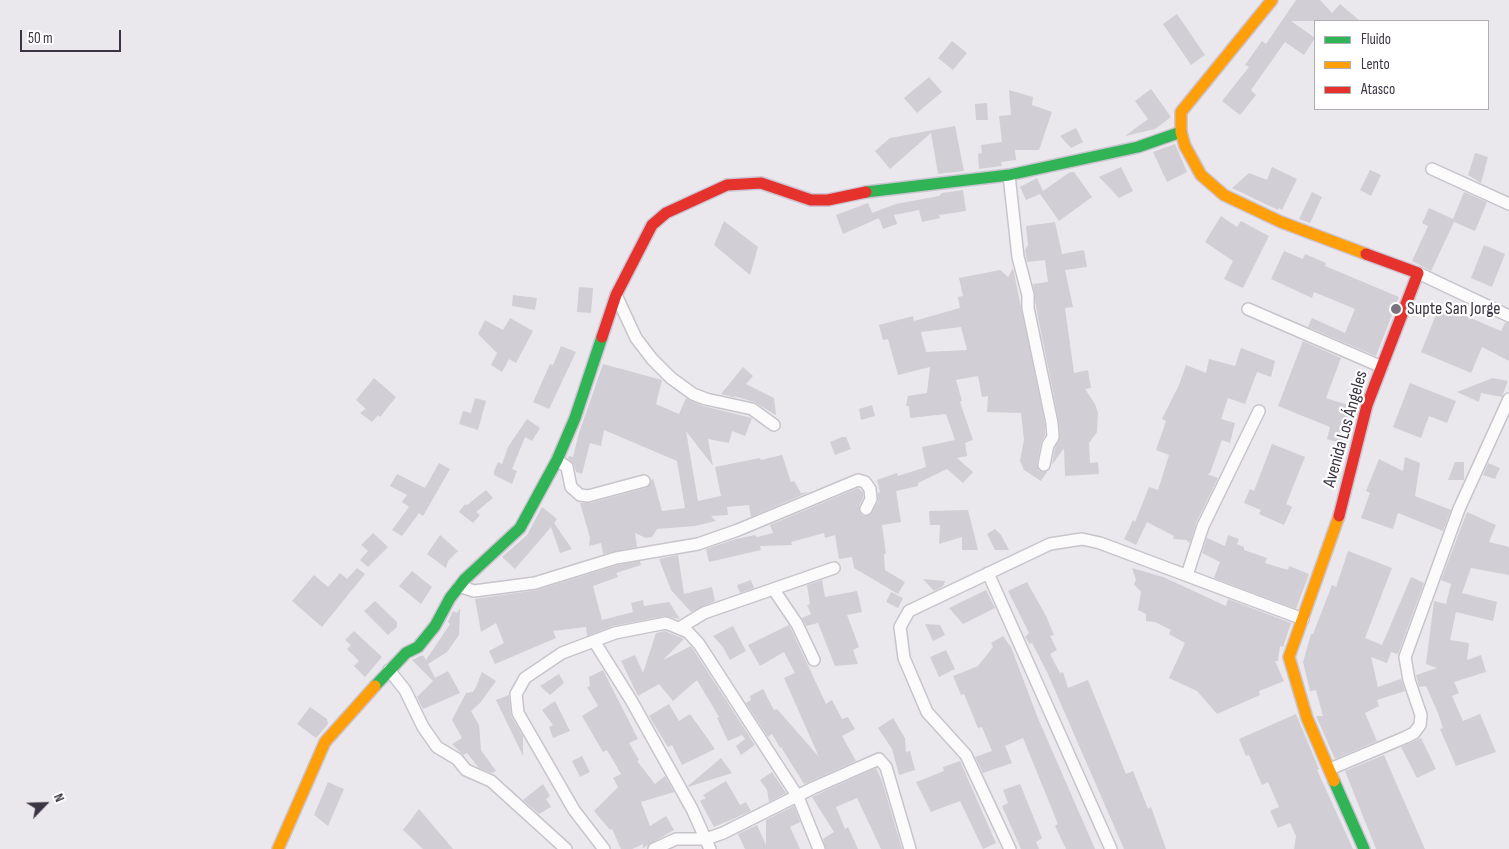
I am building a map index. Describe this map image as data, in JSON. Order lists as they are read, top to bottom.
{
  "streets": {
    "street": ["Avenida Los Ángeles"]
  },
  "places": ["Supte San Jorge"],
  "legend": ["Fluido", "Lento", "Atasco"],
  "scale_bar": "50 m",
  "north": "top right"
}
